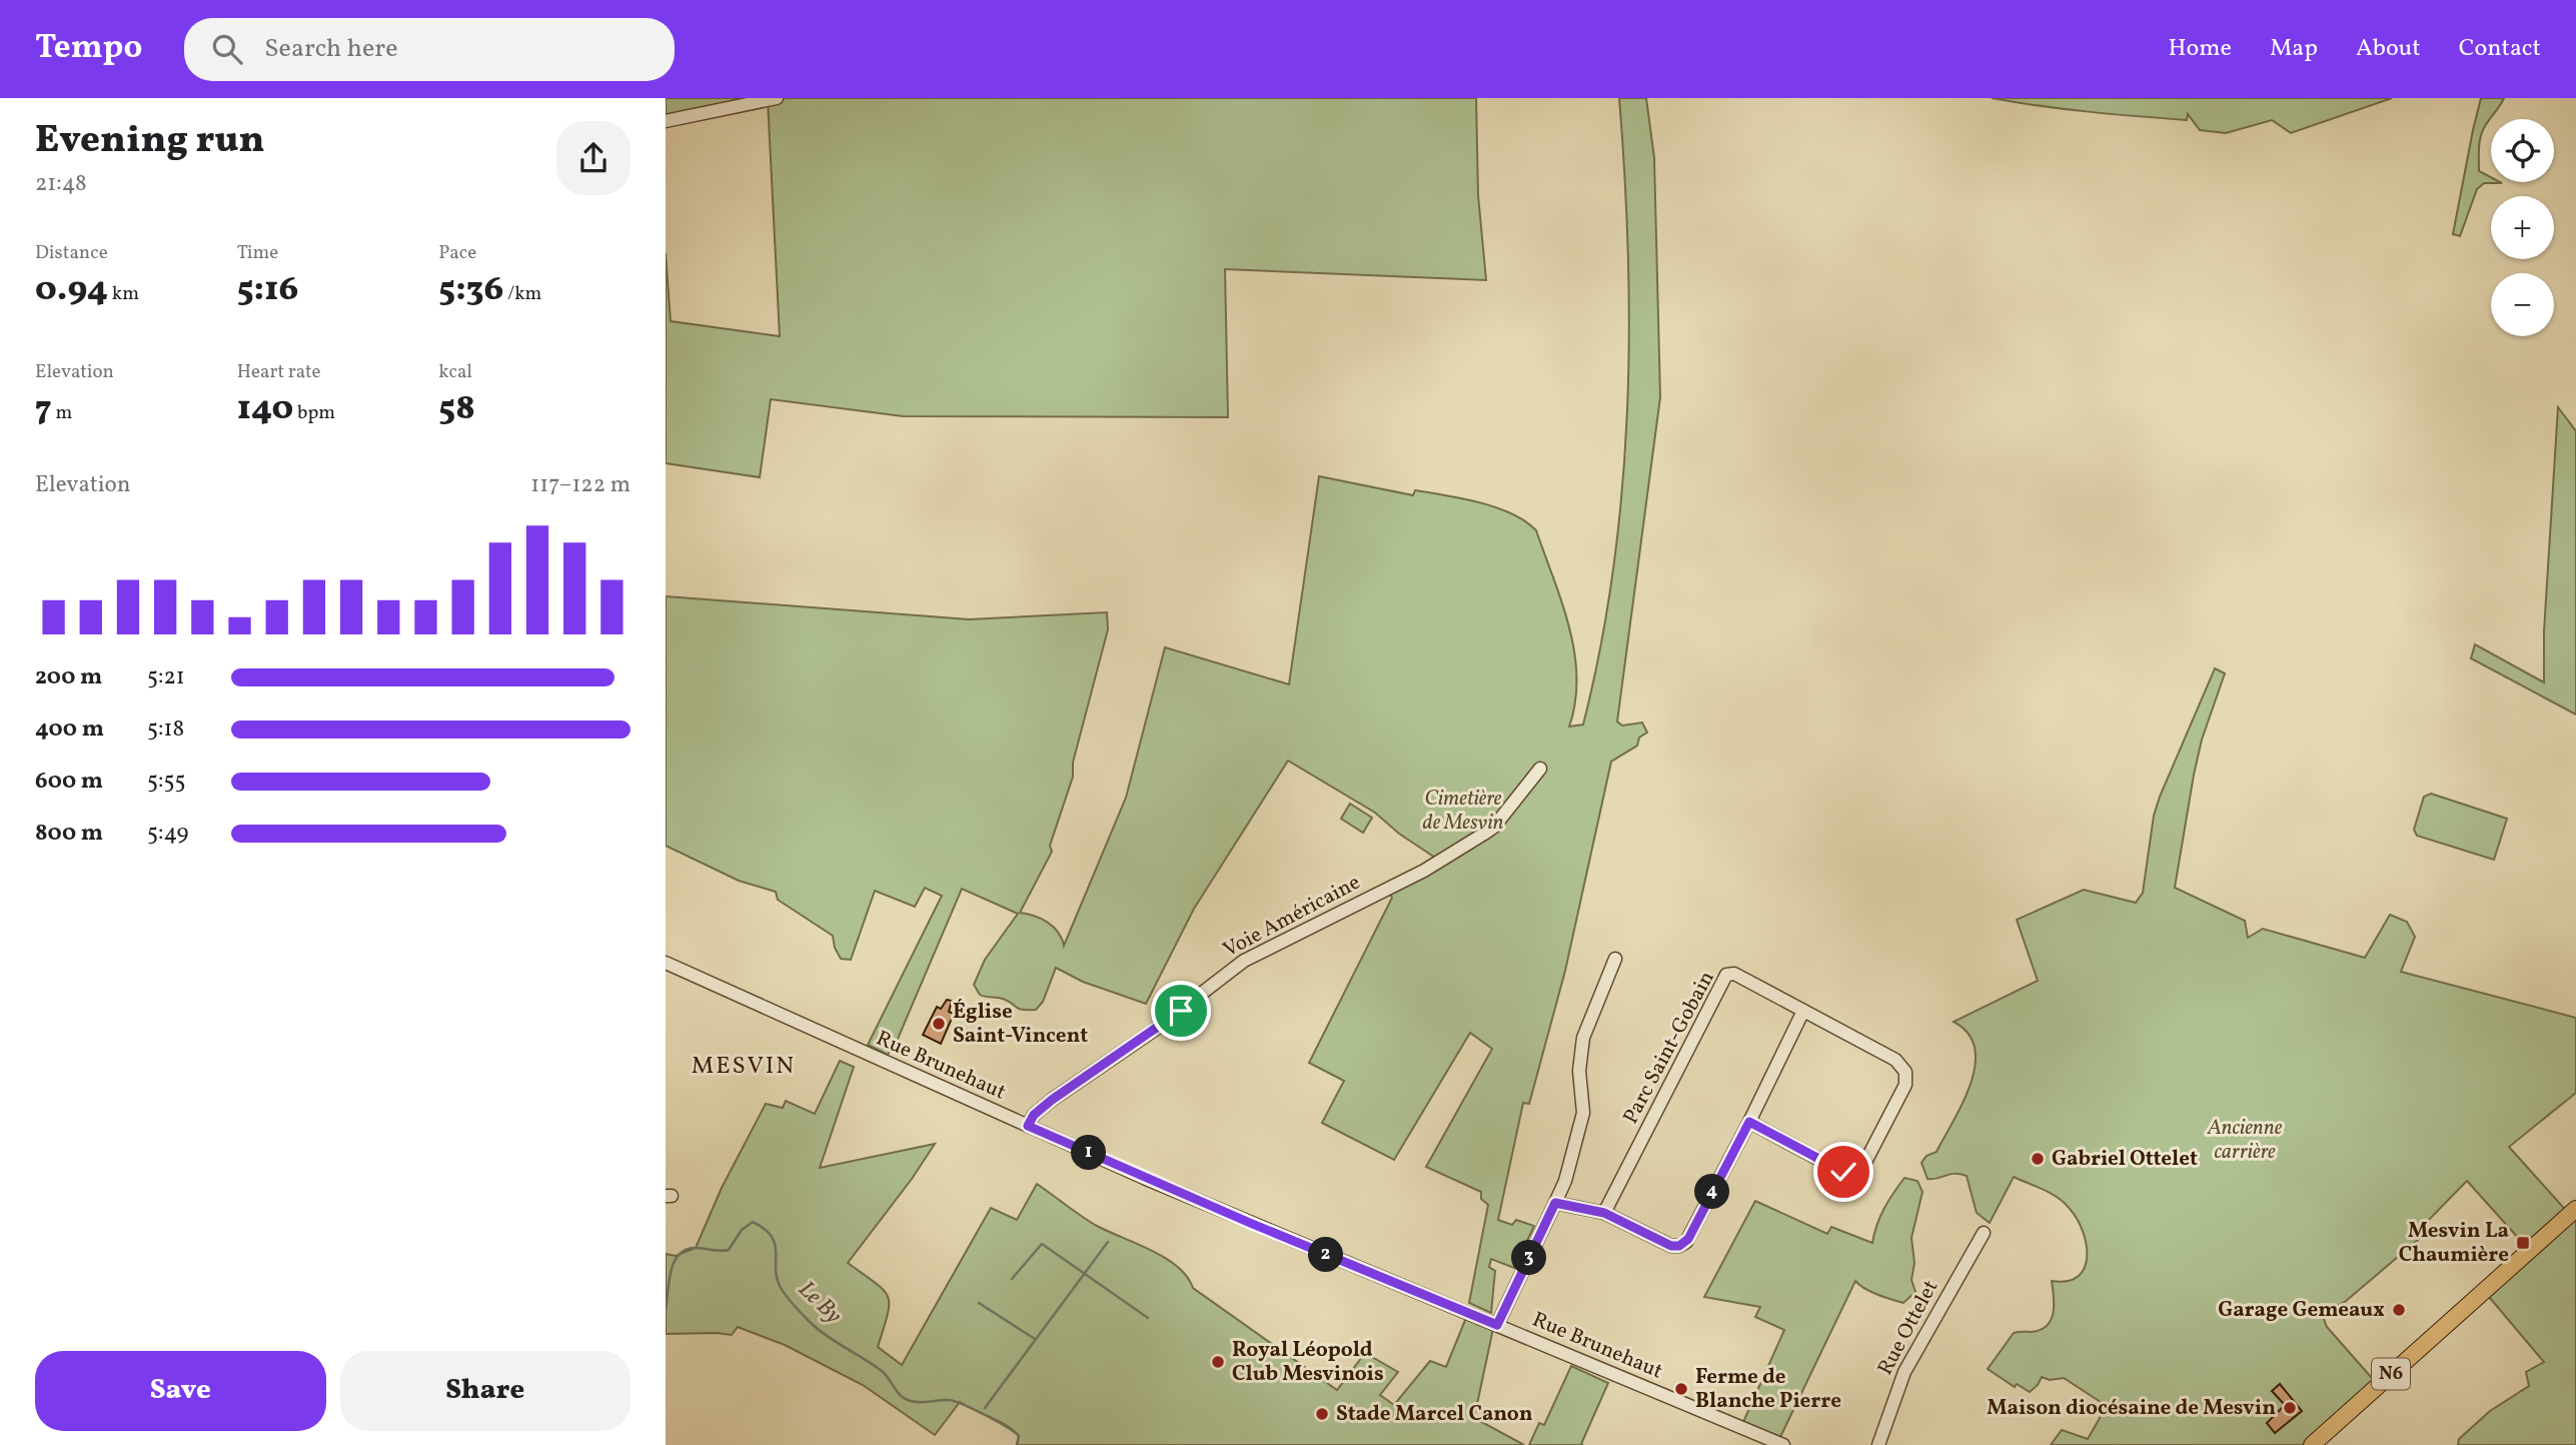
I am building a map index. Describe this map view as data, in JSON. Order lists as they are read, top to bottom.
{
  "streets": {
    "main road": ["N6"],
    "street": [
      "Voie Américaine",
      "Parc Saint-Gobain",
      "Rue Brunehaut",
      "Rue Ottelet"
    ]
  },
  "crossings": [
    ["Voie Américaine", "Rue Brunehaut"]
  ],
  "districts": ["MESVIN"],
  "water": ["Le By"],
  "parks": ["Cimetière de Mesvin", "Ancienne carrière"],
  "places": {
    "other": [
      "Église Saint-Vincent",
      "Gabriel Ottelet",
      "Garage Gemeaux",
      "Royal Léopold Club Mesvinois",
      "Ferme de Blanche Pierre",
      "Maison diocésaine de Mesvin",
      "Stade Marcel Canon"
    ],
    "transit": ["Mesvin La Chaumière"]
  },
  "page": {
    "header": "Tempo",
    "search": "Search here",
    "nav": [
      "Home",
      "Map",
      "About",
      "Contact"
    ],
    "heading": ["Evening run", "21:48"],
    "map_buttons": ["+", "−"],
    "stats": [
      ["Distance", "0.94 km"],
      ["Time", "5:16"],
      ["Pace", "5:36 /km"],
      ["Elevation", "7 m"],
      ["Heart rate", "140 bpm"],
      ["kcal", "58"]
    ],
    "chart": ["Elevation", "117–122 m"],
    "list": [
      {
        "name": "200 m",
        "note": "5:21"
      },
      {
        "name": "400 m",
        "note": "5:18"
      },
      {
        "name": "600 m",
        "note": "5:55"
      },
      {
        "name": "800 m",
        "note": "5:49"
      }
    ],
    "pins": [
      "1",
      "4",
      "2",
      "3"
    ],
    "buttons": ["Save", "Share"]
  }
}
